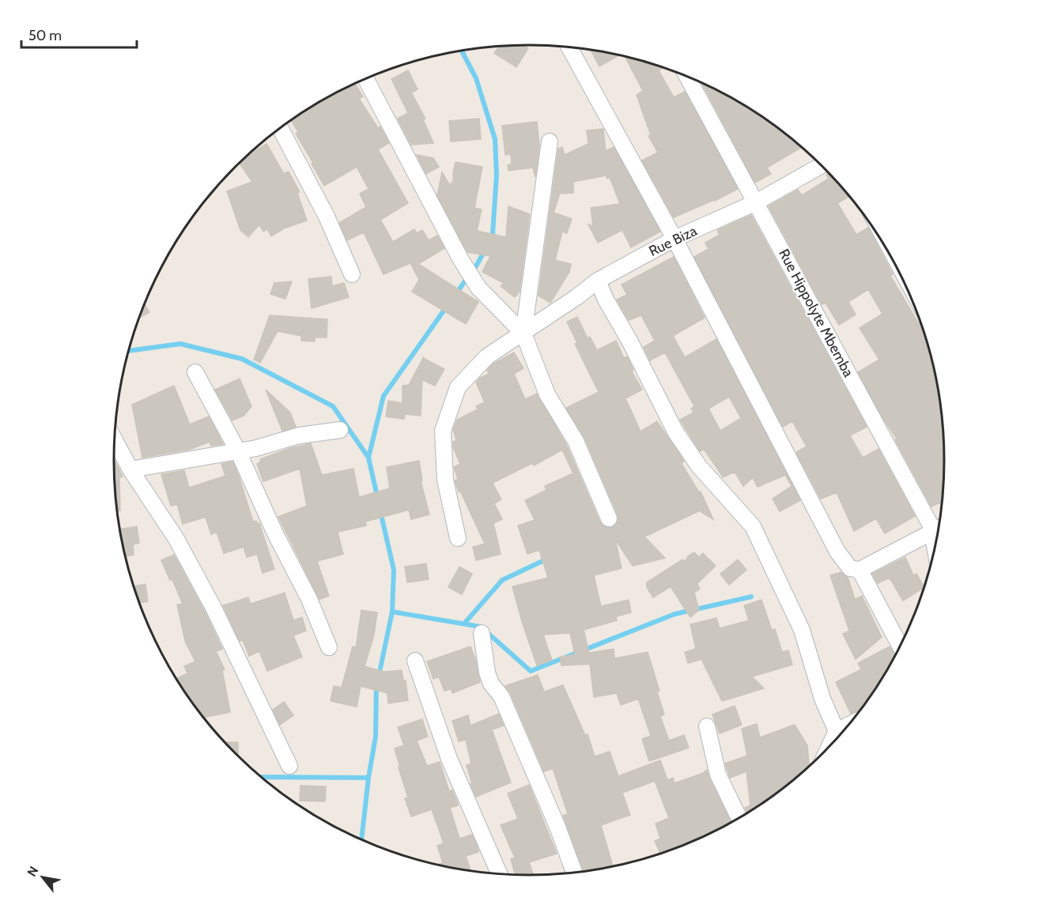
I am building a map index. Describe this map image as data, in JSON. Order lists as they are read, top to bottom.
{
  "streets": {
    "street": ["Rue Biza", "Rue Hippolyte Mbemba"]
  },
  "crossings": [
    ["Rue Biza", "Rue Hippolyte Mbemba"]
  ],
  "scale_bar": "50 m",
  "north": "top left"
}
